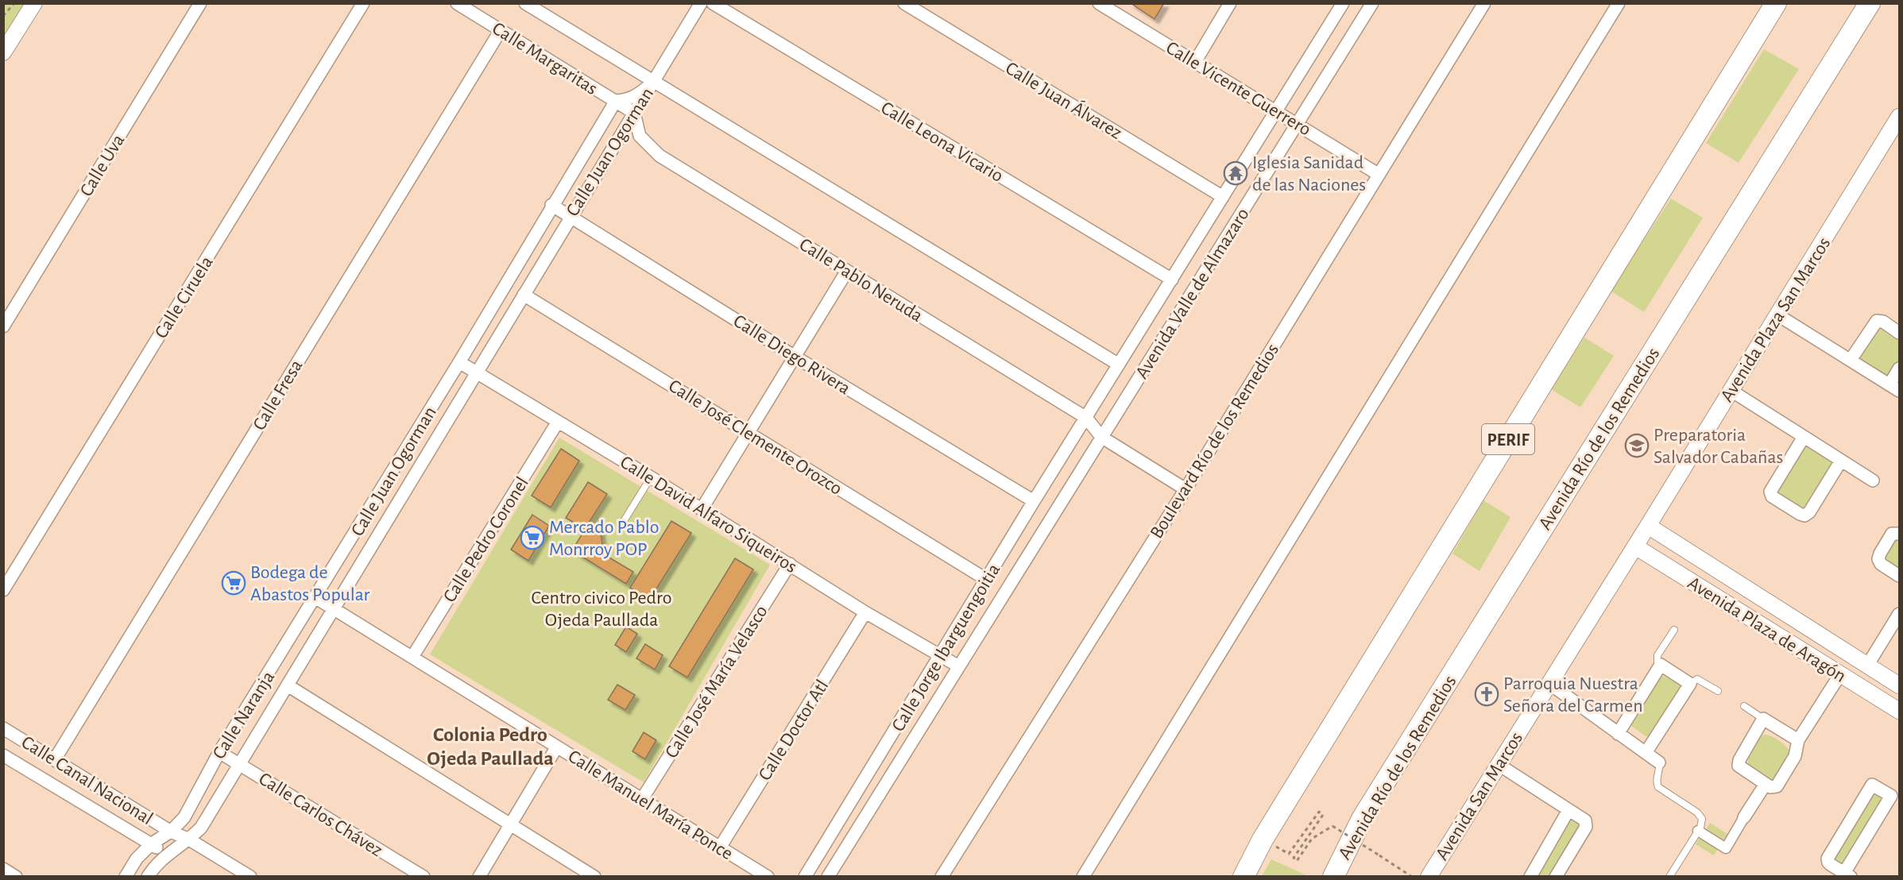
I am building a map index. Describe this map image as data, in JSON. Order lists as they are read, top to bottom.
{
  "streets": {
    "highway": ["Avenida Río de los Remedios", "PERIF"],
    "street": [
      "Calle Margaritas",
      "Calle Vicente Guerrero",
      "Calle Juan Álvarez",
      "Calle Leona Vicario",
      "Calle Juan Ogorman",
      "Calle Uva",
      "Calle Pablo Neruda",
      "Avenida Valle de Almazaro",
      "Calle Ciruela",
      "Avenida Plaza San Marcos",
      "Calle Diego Rivera",
      "Calle Fresa",
      "Calle José Clemente Orozco",
      "Boulevard Río de los Remedios",
      "Calle David Alfaro Siqueiros",
      "Calle Pedro Coronel",
      "Avenida Plaza de Aragón",
      "Calle Jorge Ibarguengoitia",
      "Calle José María Velasco",
      "Calle Naranja",
      "Calle Doctor Atl",
      "Calle Canal Nacional",
      "Avenida San Marcos",
      "Calle Manuel María Ponce",
      "Calle Carlos Chávez"
    ]
  },
  "crossings": [
    ["Calle Margaritas", "Calle Juan Ogorman"],
    ["Calle Margaritas", "Calle Pablo Neruda"],
    ["Calle Margaritas", "Calle Fresa"],
    ["Calle Vicente Guerrero", "Avenida Valle de Almazaro"],
    ["Calle Vicente Guerrero", "Boulevard Río de los Remedios"],
    ["Calle Juan Álvarez", "Avenida Valle de Almazaro"],
    ["Calle Leona Vicario", "Avenida Valle de Almazaro"],
    ["Calle Juan Ogorman", "Calle Pablo Neruda"],
    ["Calle Juan Ogorman", "Calle Diego Rivera"],
    ["Calle Juan Ogorman", "Calle José Clemente Orozco"],
    ["Calle Juan Ogorman", "Calle David Alfaro Siqueiros"],
    ["Calle Juan Ogorman", "Calle Naranja"],
    ["Calle Juan Ogorman", "Calle Manuel María Ponce"],
    ["Calle Pablo Neruda", "Avenida Valle de Almazaro"],
    ["Calle Pablo Neruda", "Boulevard Río de los Remedios"],
    ["Calle Pablo Neruda", "Calle Jorge Ibarguengoitia"],
    ["Avenida Valle de Almazaro", "Calle Jorge Ibarguengoitia"],
    ["Avenida Plaza San Marcos", "Avenida Plaza de Aragón"],
    ["Avenida Plaza San Marcos", "Avenida San Marcos"],
    ["Calle Diego Rivera", "Calle Jorge Ibarguengoitia"],
    ["Calle Fresa", "Calle Canal Nacional"],
    ["Calle José Clemente Orozco", "Calle Jorge Ibarguengoitia"],
    ["Calle David Alfaro Siqueiros", "Calle Pedro Coronel"],
    ["Calle David Alfaro Siqueiros", "Calle Jorge Ibarguengoitia"],
    ["Calle David Alfaro Siqueiros", "Calle José María Velasco"],
    ["Calle David Alfaro Siqueiros", "Calle Doctor Atl"],
    ["Calle Pedro Coronel", "Calle Manuel María Ponce"],
    ["Avenida Plaza de Aragón", "Avenida San Marcos"],
    ["Calle José María Velasco", "Calle Manuel María Ponce"],
    ["Calle Naranja", "Calle Canal Nacional"],
    ["Calle Naranja", "Calle Manuel María Ponce"],
    ["Calle Naranja", "Calle Carlos Chávez"],
    ["Calle Doctor Atl", "Calle Manuel María Ponce"]
  ],
  "districts": ["Colonia Pedro Ojeda Paullada"],
  "parks": ["Centro civico Pedro Ojeda Paullada"],
  "places": {
    "temple": ["Iglesia Sanidad de las Naciones"],
    "school or university": ["Preparatoria Salvador Cabañas"],
    "supermarket": ["Mercado Pablo Monrroy POP", "Bodega de Abastos Popular"],
    "church": ["Parroquia Nuestra Señora del Carmen"]
  }
}
